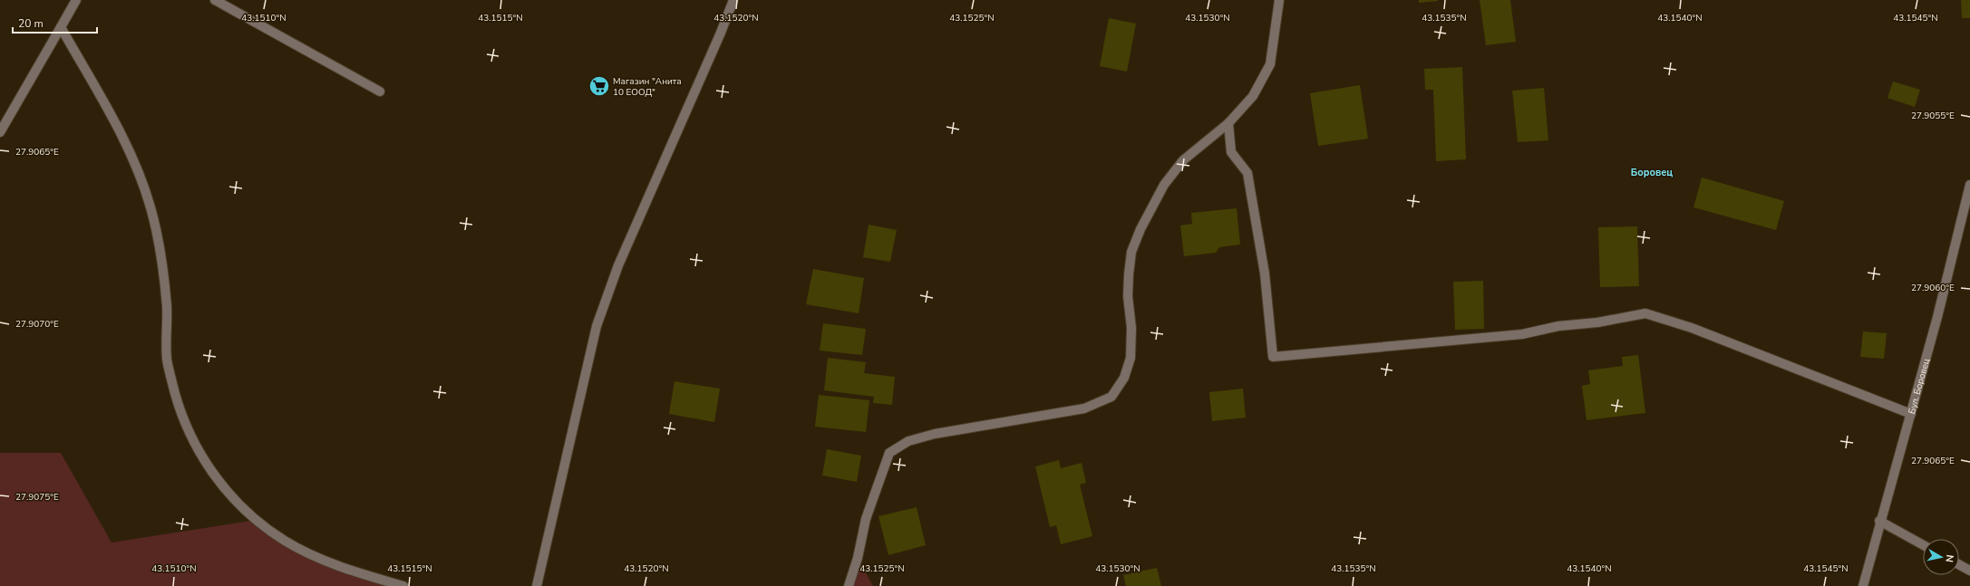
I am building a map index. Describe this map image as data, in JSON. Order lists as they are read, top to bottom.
{
  "streets": {
    "street": ["Бул. Боровец"]
  },
  "districts": ["Боровец"],
  "places": {
    "supermarket": ["Магазин \"Анита 10 ЕООД\""]
  },
  "scale_bar": "20 m",
  "north": "right",
  "coordinates": [
    "43.1510°N",
    "43.1515°N",
    "43.1520°N",
    "43.1525°N",
    "43.1530°N",
    "43.1535°N",
    "43.1540°N",
    "43.1545°N",
    "27.9055°E",
    "27.9065°E",
    "27.9060°E",
    "27.9070°E",
    "27.9075°E"
  ]
}
